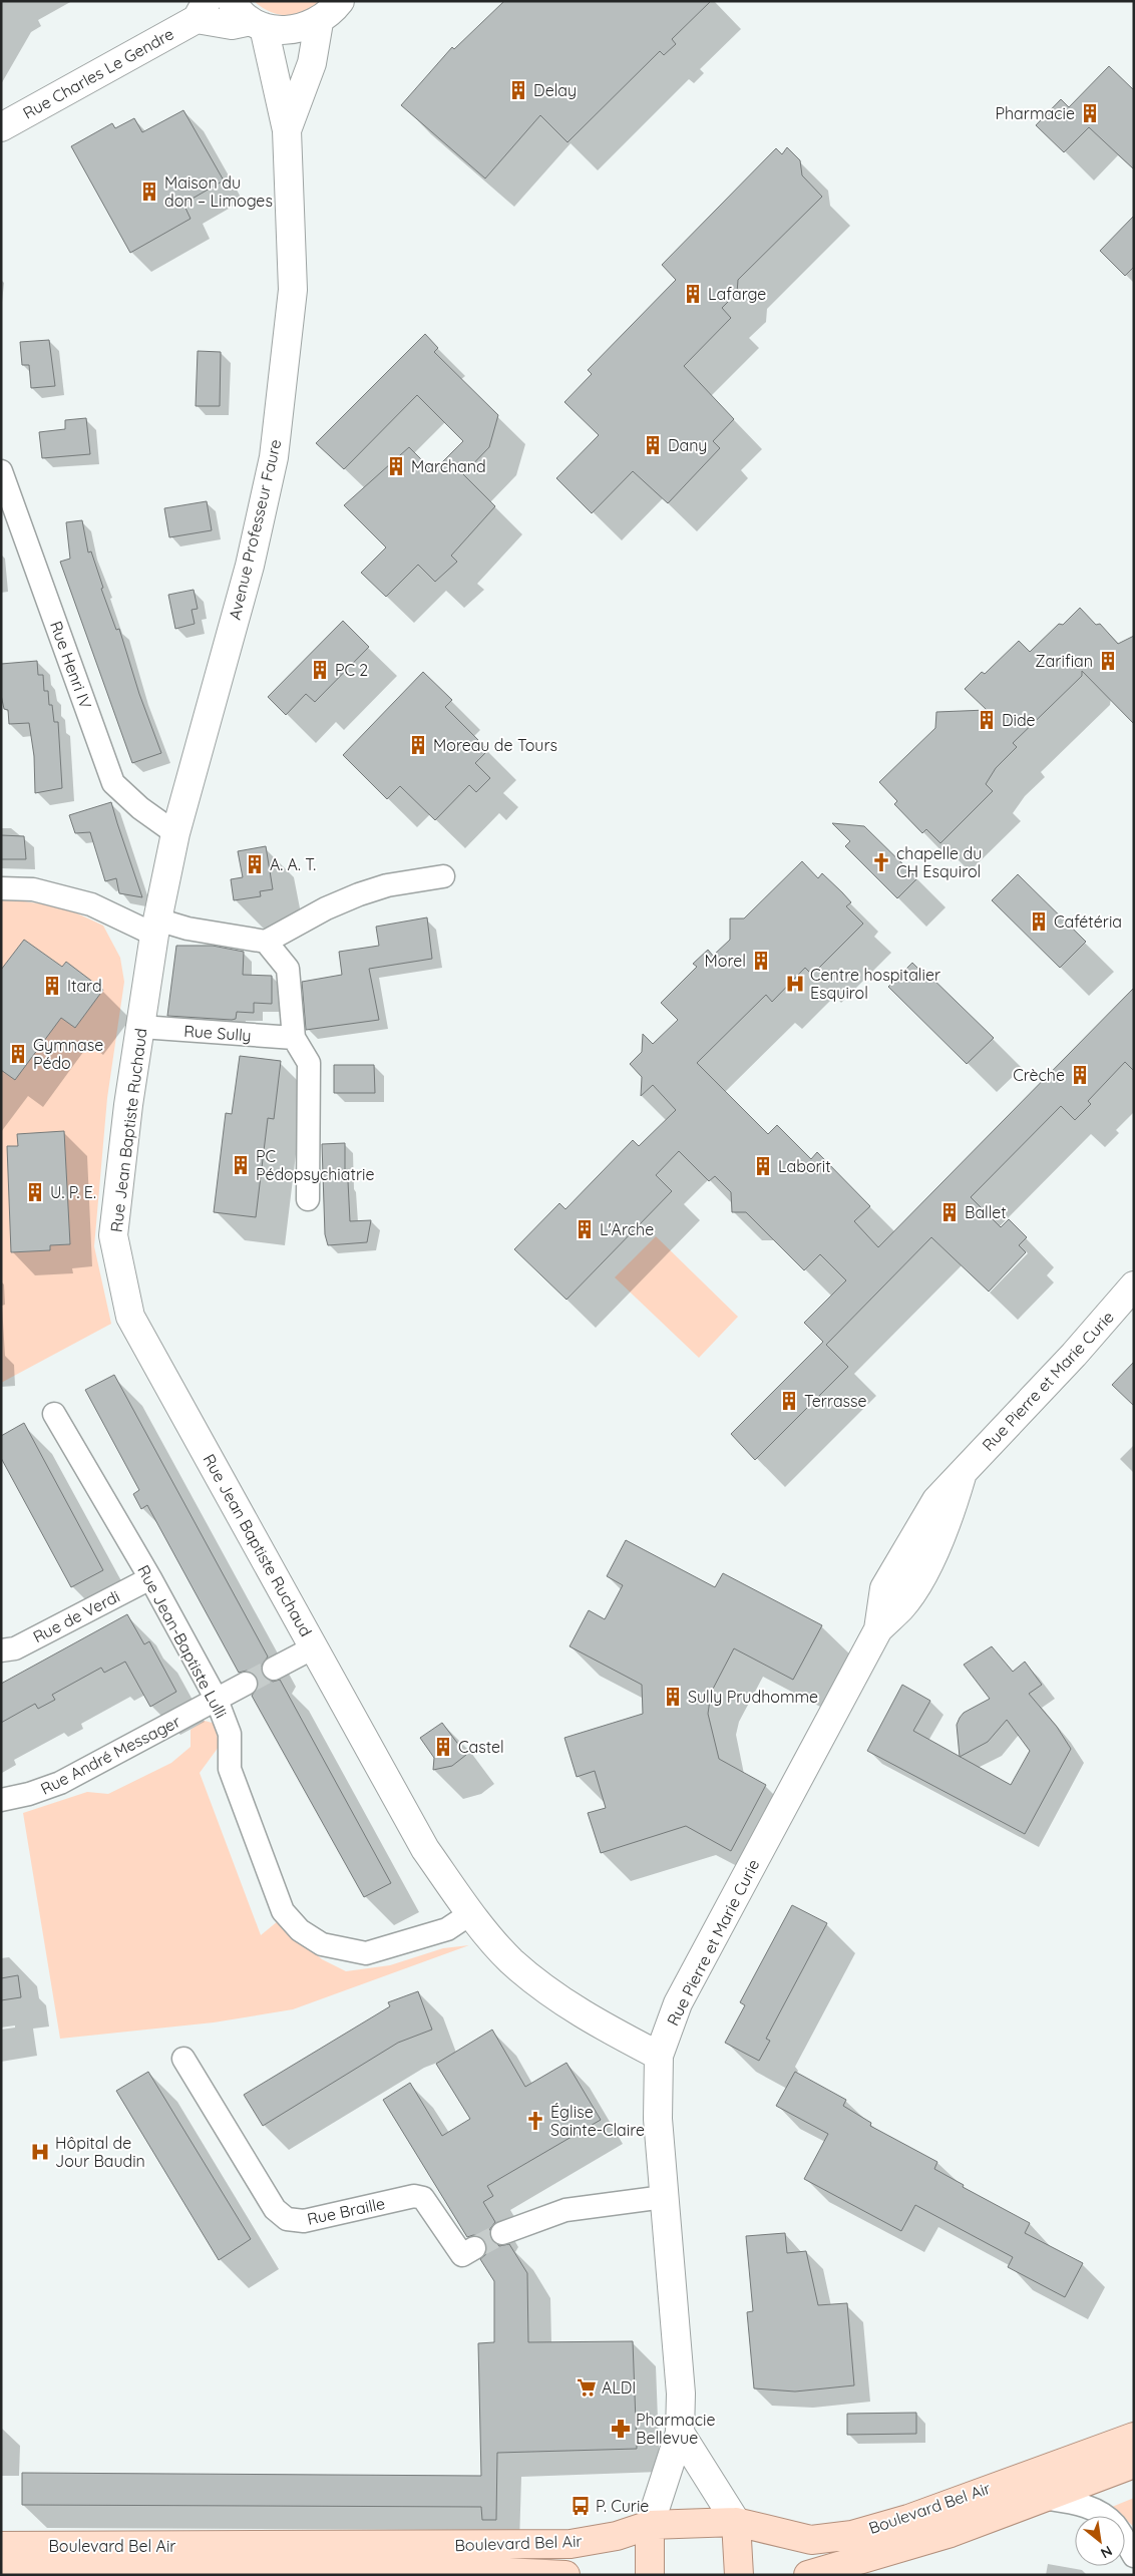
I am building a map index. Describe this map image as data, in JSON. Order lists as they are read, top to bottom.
{
  "streets": {
    "main road": [
      "Rue Charles Le Gendre",
      "Avenue Professeur Faure",
      "Rue Jean Baptiste Ruchaud",
      "Rue Pierre et Marie Curie",
      "Boulevard Bel Air"
    ],
    "street": [
      "Rue Henri IV",
      "Rue Sully",
      "Rue de Verdi",
      "Rue Jean-Baptiste Lulli",
      "Rue André Messager",
      "Rue Braille"
    ]
  },
  "crossings": [
    ["Rue Charles Le Gendre", "Avenue Professeur Faure"],
    ["Avenue Professeur Faure", "Rue Henri IV"],
    ["Avenue Professeur Faure", "Rue Jean Baptiste Ruchaud"],
    ["Rue Sully", "Rue Jean Baptiste Ruchaud"],
    ["Rue Jean Baptiste Ruchaud", "Rue Pierre et Marie Curie"],
    ["Rue Jean Baptiste Ruchaud", "Rue Jean-Baptiste Lulli"],
    ["Rue Pierre et Marie Curie", "Boulevard Bel Air"],
    ["Rue de Verdi", "Rue Jean-Baptiste Lulli"],
    ["Rue Jean-Baptiste Lulli", "Rue André Messager"]
  ],
  "places": {
    "building": [
      "Delay",
      "Pharmacie",
      "Maison du don – Limoges",
      "Lafarge",
      "Dany",
      "Marchand",
      "Zarifian",
      "PC 2",
      "Dide",
      "Moreau de Tours",
      "A. A. T.",
      "Cafétéria",
      "Morel",
      "Itard",
      "Gymnase Pédo",
      "Crèche",
      "PC Pédopsychiatrie",
      "Laborit",
      "U. P. E.",
      "Ballet",
      "L'Arche",
      "Terrasse",
      "Sully Prudhomme",
      "Castel"
    ],
    "church": ["chapelle du CH Esquirol", "Église Sainte-Claire"],
    "hospital": ["Centre hospitalier Esquirol", "Hôpital de Jour Baudin"],
    "supermarket": ["ALDI"],
    "pharmacy": ["Pharmacie Bellevue"],
    "bus stop": ["P. Curie"]
  },
  "north": "bottom right"
}
